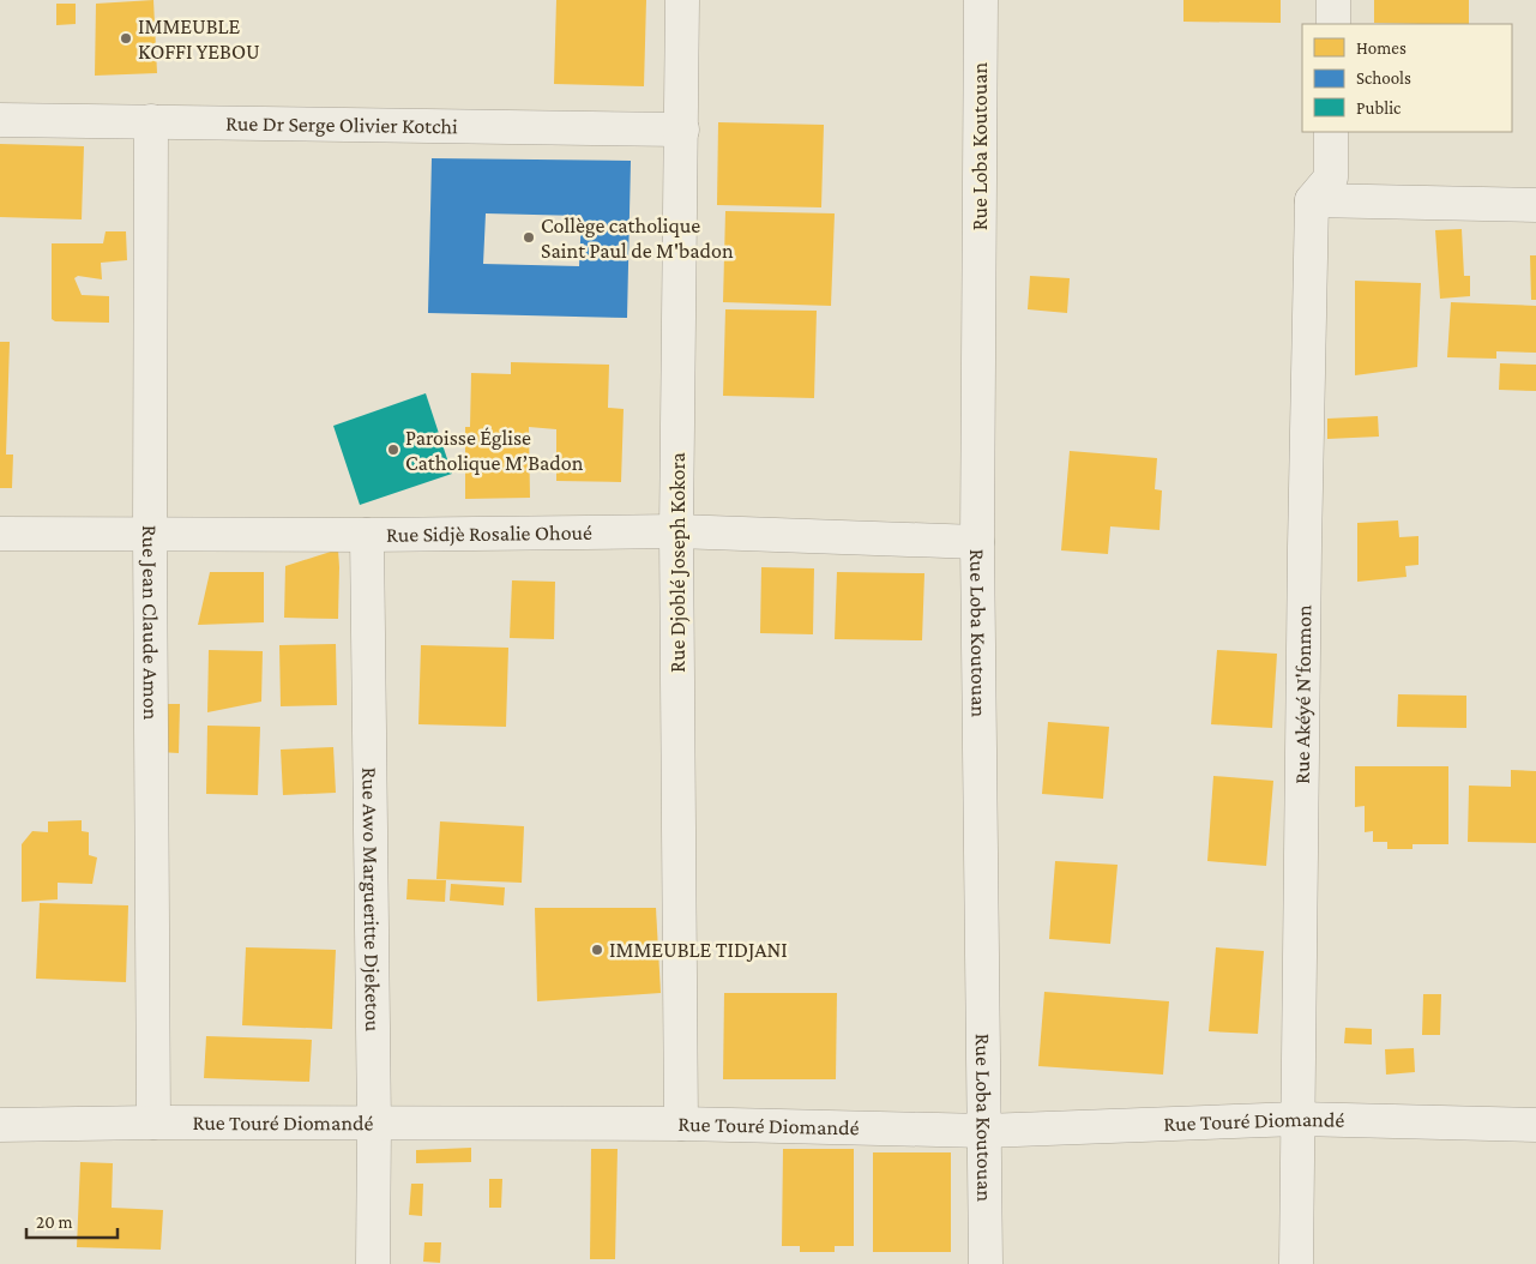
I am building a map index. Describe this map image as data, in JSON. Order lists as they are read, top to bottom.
{
  "streets": {
    "street": [
      "Rue Dr Serge Olivier Kotchi",
      "Rue Loba Koutouan",
      "Rue Sidjè Rosalie Ohoué",
      "Rue Djoblé Joseph Kokora",
      "Rue Jean Claude Amon",
      "Rue Akéyé N'fonmon",
      "Rue Awo Margueritte Djeketou",
      "Rue Touré Diomandé"
    ]
  },
  "crossings": [
    ["Rue Dr Serge Olivier Kotchi", "Rue Djoblé Joseph Kokora"],
    ["Rue Dr Serge Olivier Kotchi", "Rue Jean Claude Amon"],
    ["Rue Loba Koutouan", "Rue Sidjè Rosalie Ohoué"],
    ["Rue Loba Koutouan", "Rue Touré Diomandé"],
    ["Rue Sidjè Rosalie Ohoué", "Rue Djoblé Joseph Kokora"],
    ["Rue Sidjè Rosalie Ohoué", "Rue Jean Claude Amon"],
    ["Rue Sidjè Rosalie Ohoué", "Rue Awo Margueritte Djeketou"],
    ["Rue Djoblé Joseph Kokora", "Rue Touré Diomandé"],
    ["Rue Jean Claude Amon", "Rue Touré Diomandé"],
    ["Rue Akéyé N'fonmon", "Rue Touré Diomandé"],
    ["Rue Awo Margueritte Djeketou", "Rue Touré Diomandé"]
  ],
  "places": [
    "IMMEUBLE KOFFI YEBOU",
    "Collège catholique Saint Paul de M'badon",
    "Paroisse Église Catholique M’Badon",
    "IMMEUBLE TIDJANI"
  ],
  "legend": ["Homes", "Schools", "Public"],
  "scale_bar": "20 m"
}
